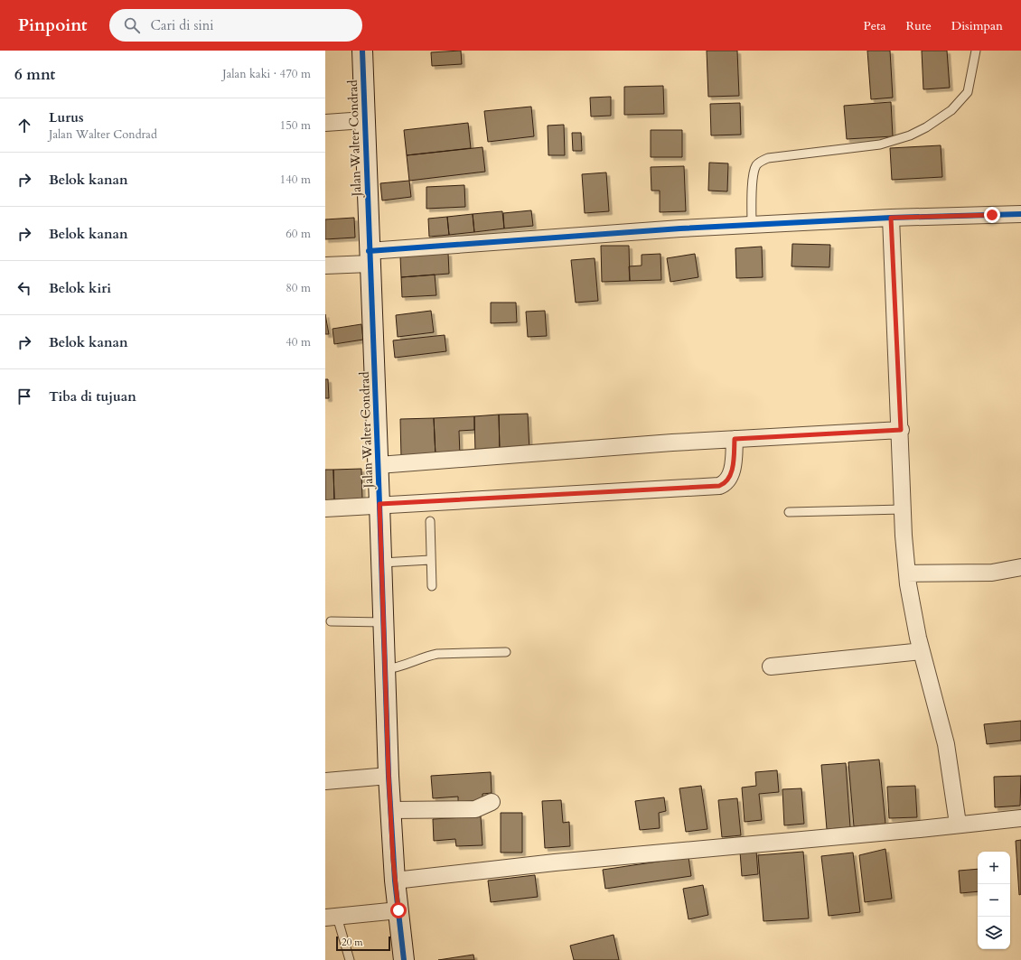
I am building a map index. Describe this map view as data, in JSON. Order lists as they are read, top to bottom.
{
  "streets": {
    "street": ["Jalan Walter Condrad"]
  },
  "scale_bar": "20 m",
  "page": {
    "header": "Pinpoint",
    "search": "Cari di sini",
    "nav": ["Peta", "Rute", "Disimpan"],
    "heading": ["6 mnt", "Jalan kaki · 470 m"],
    "list": [
      ["Lurus", "Jalan Walter Condrad", "150 m"],
      ["Belok kanan", "140 m"],
      ["Belok kanan", "60 m"],
      ["Belok kiri", "80 m"],
      ["Belok kanan", "40 m"],
      "Tiba di tujuan"
    ],
    "map_buttons": ["+", "−"],
    "scale": "20 m"
  }
}
